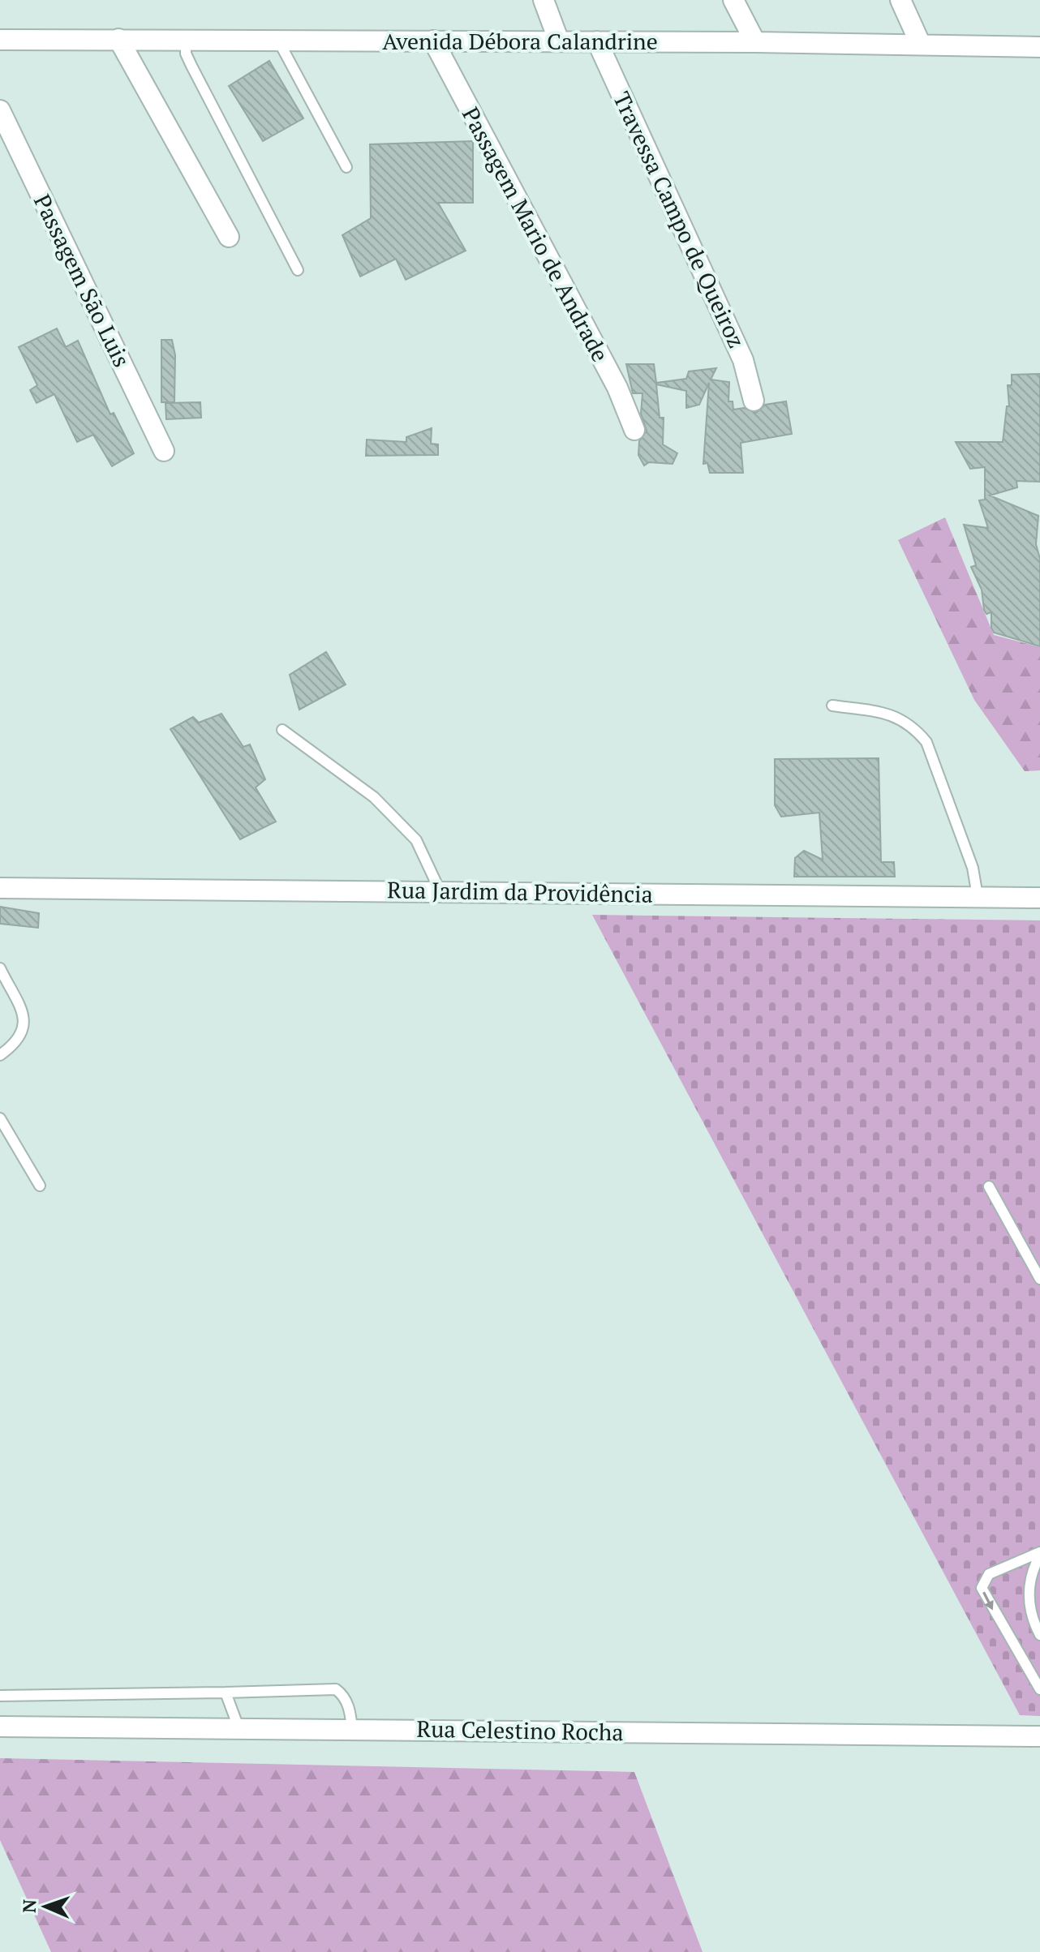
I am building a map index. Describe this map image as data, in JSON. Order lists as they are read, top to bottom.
{
  "streets": {
    "street": [
      "Avenida Débora Calandrine",
      "Travessa Campo de Queiroz",
      "Passagem Mario de Andrade",
      "Passagem São Luis",
      "Rua Jardim da Providência",
      "Rua Celestino Rocha"
    ]
  },
  "crossings": [
    ["Avenida Débora Calandrine", "Travessa Campo de Queiroz"],
    ["Avenida Débora Calandrine", "Passagem Mario de Andrade"]
  ],
  "north": "left"
}
